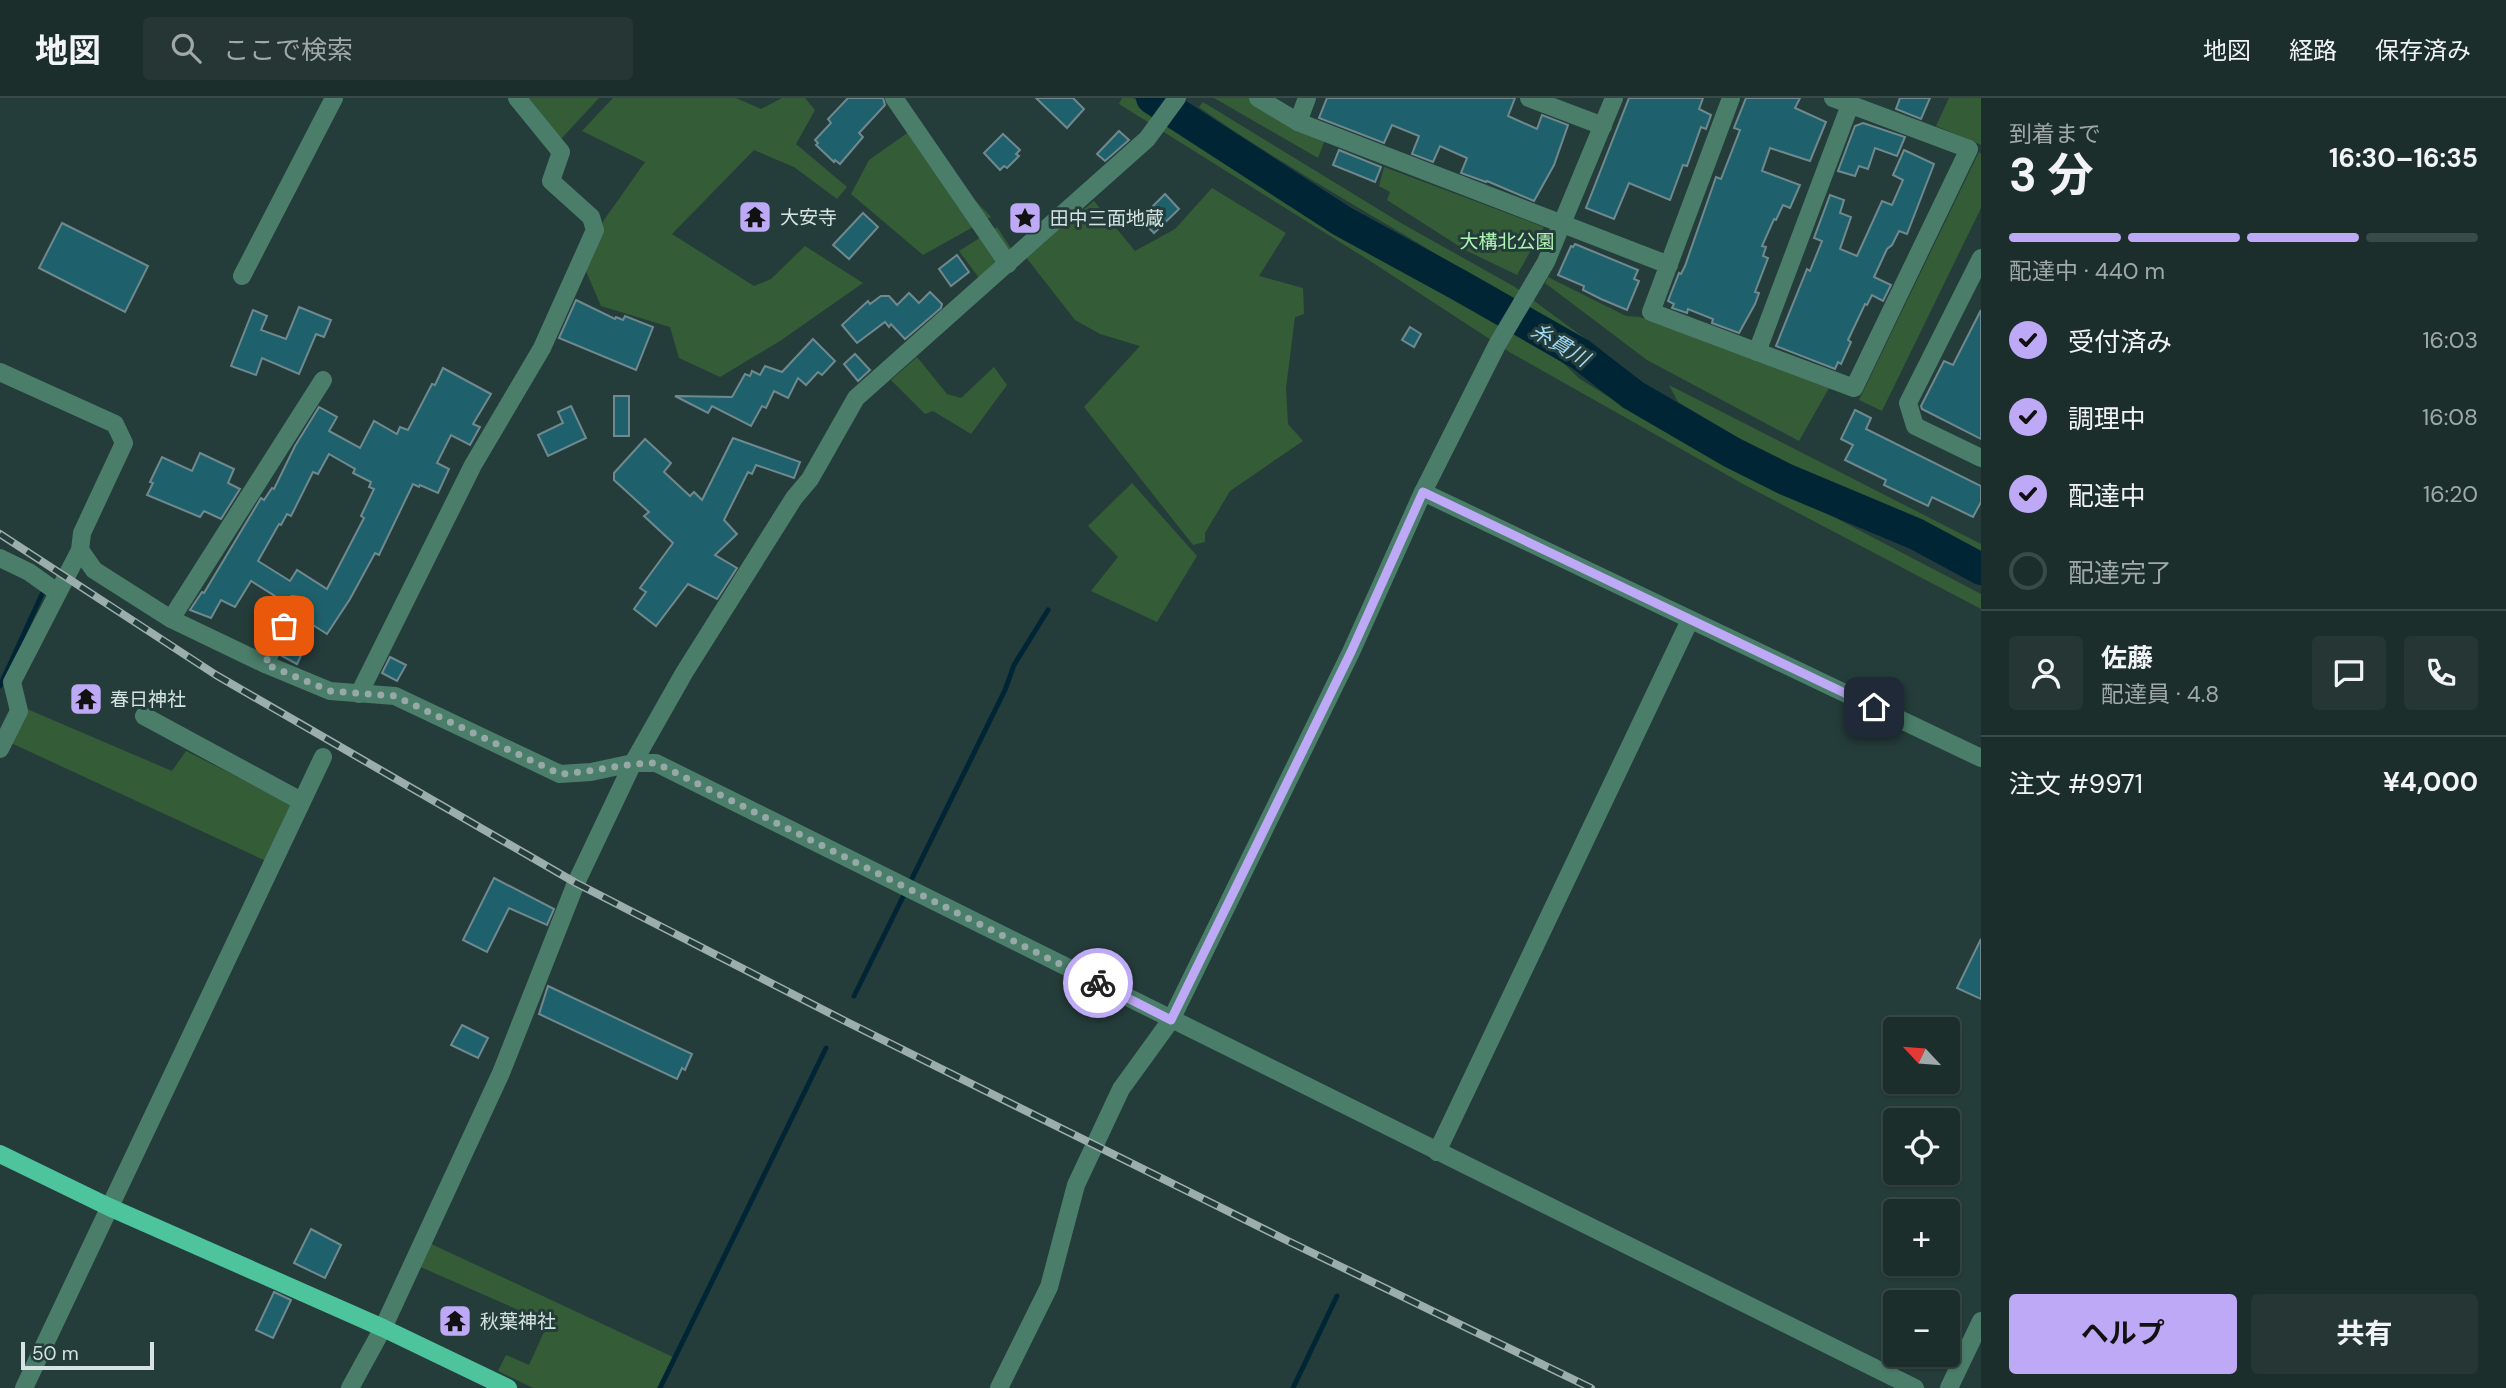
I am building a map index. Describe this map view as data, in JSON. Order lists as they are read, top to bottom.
{
  "water": ["糸貫川"],
  "parks": ["大構北公園"],
  "places": {
    "temple": ["大安寺", "春日神社", "秋葉神社"],
    "place": ["田中三面地蔵"]
  },
  "scale_bar": "50 m",
  "north": "top left",
  "page": {
    "header": "地図",
    "search": "ここで検索",
    "nav": ["地図", "経路", "保存済み"],
    "heading": ["3 分", "到着まで", "16:30–16:35"],
    "panel": [
      "佐藤",
      "配達員 · 4.8",
      "注文 #9971",
      "¥4,000"
    ],
    "bar": "配達中 · 440 m",
    "list": [
      ["受付済み", "16:03"],
      ["調理中", "16:08"],
      ["配達中", "16:20"],
      "配達完了"
    ],
    "map_buttons": ["+", "−"],
    "buttons": ["ヘルプ", "共有"],
    "scale": "50 m"
  }
}
